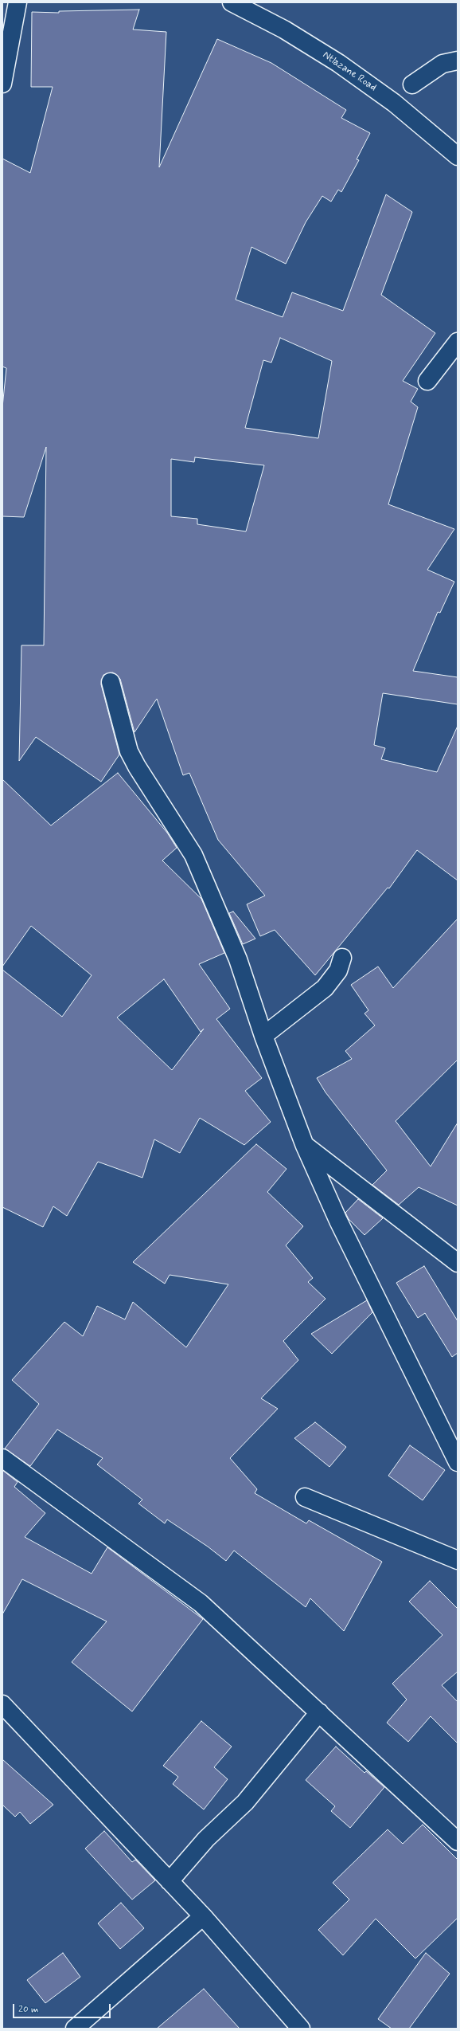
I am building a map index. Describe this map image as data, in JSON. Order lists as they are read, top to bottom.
{
  "streets": {
    "street": ["Ntlazane Road"]
  },
  "scale_bar": "20 m"
}
